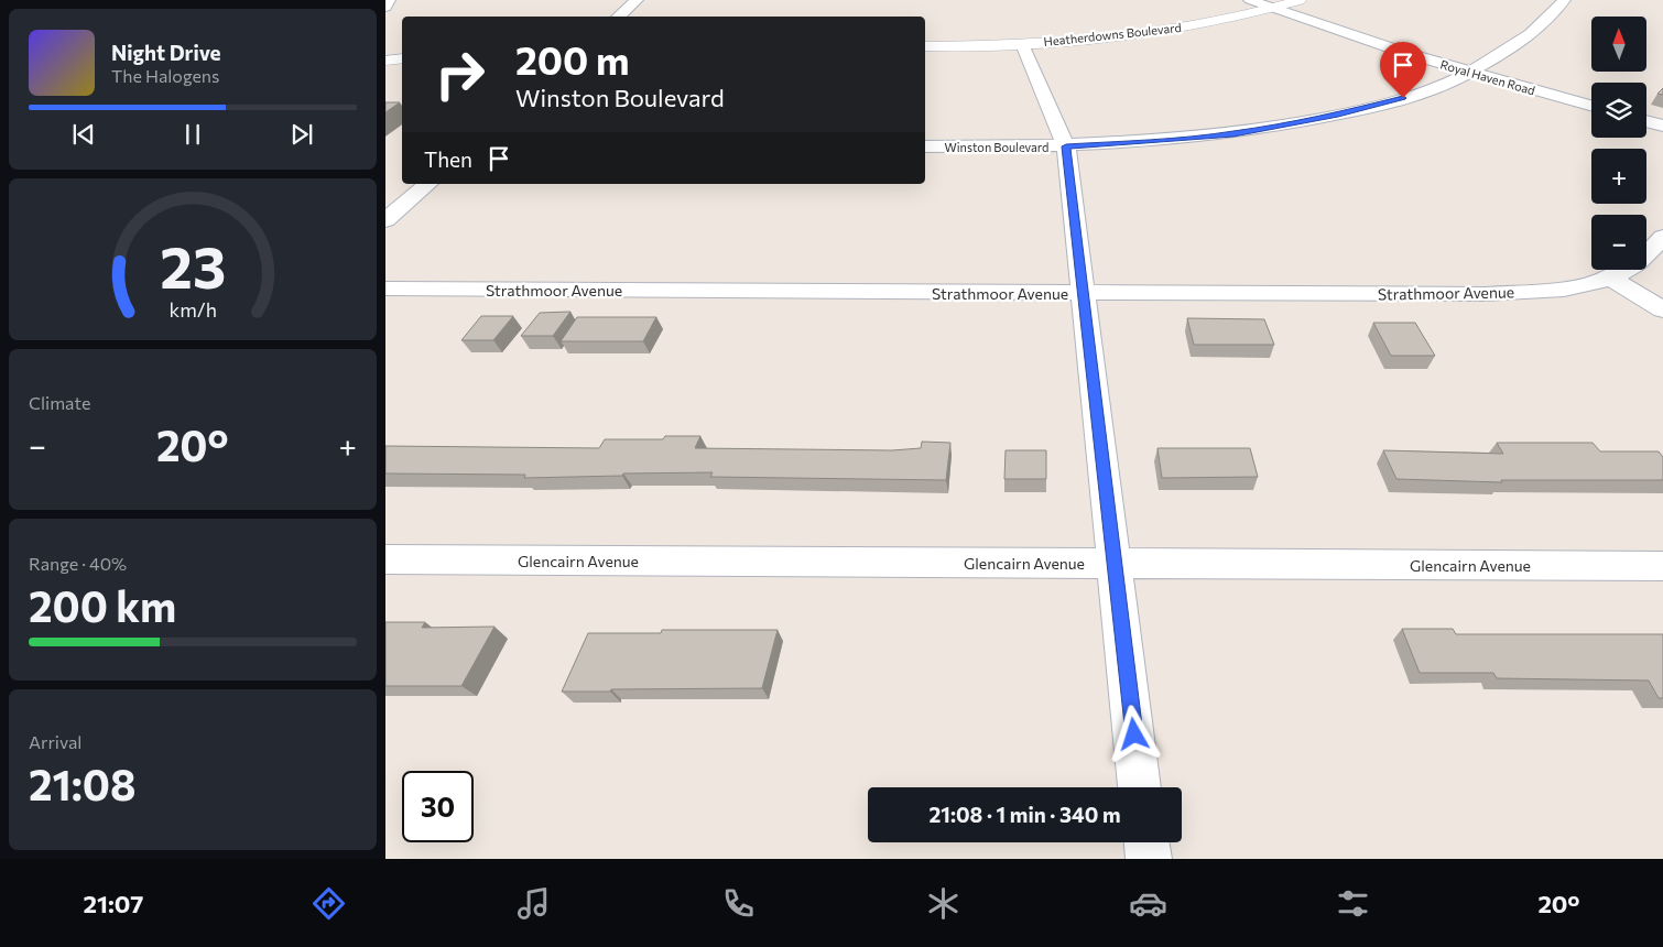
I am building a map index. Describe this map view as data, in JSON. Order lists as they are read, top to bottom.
{
  "streets": {
    "street": [
      "Heatherdowns Boulevard",
      "Royal Haven Road",
      "Winston Boulevard",
      "Strathmoor Avenue",
      "Glencairn Avenue"
    ]
  },
  "crossings": [
    ["Heatherdowns Boulevard", "Royal Haven Road"],
    ["Royal Haven Road", "Winston Boulevard"]
  ],
  "north": "top",
  "page": {
    "map_buttons": ["+", "−"],
    "turn": ["200 m", "Winston Boulevard"],
    "song": ["Night Drive", "The Halogens"],
    "then": "Then",
    "tile": [
      "Climate",
      ["Range · 40%", "200 km"],
      ["Arrival", "21:08"]
    ],
    "heat": ["−", "20°", "+"],
    "limit": "30",
    "trip": "21:08 · 1 min · 340 m",
    "tabs": ["21:07", "20°"],
    "gauge": ["23", "km/h"]
  }
}
